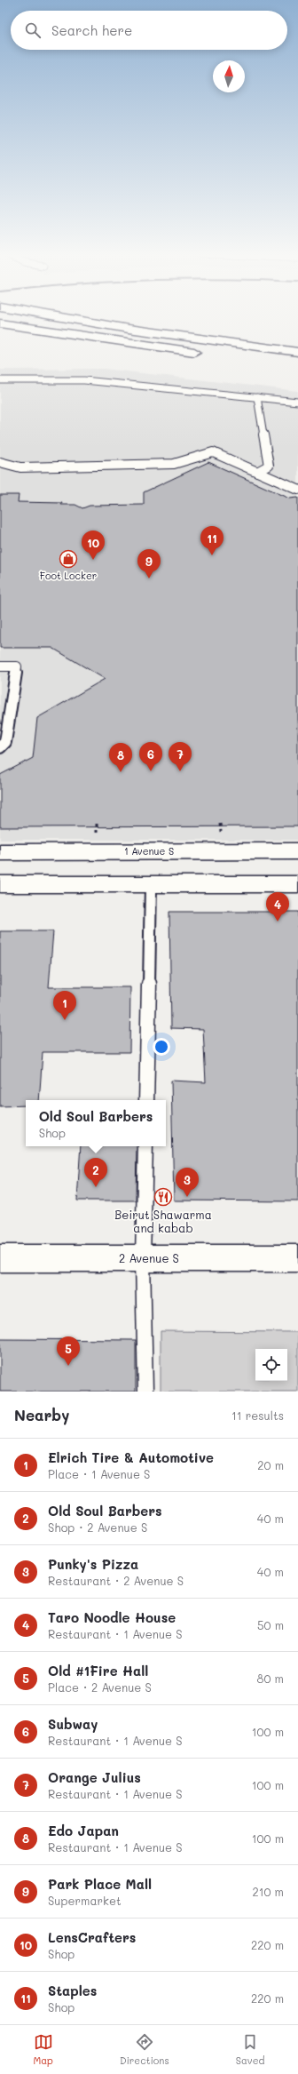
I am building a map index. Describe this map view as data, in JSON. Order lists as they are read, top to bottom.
{
  "streets": {
    "main road": ["1 Avenue S", "2 Avenue S"]
  },
  "places": {
    "shop": ["Foot Locker"],
    "restaurant": ["Beirut Shawarma and kabab"]
  },
  "north": "top",
  "page": {
    "search": "Search here",
    "pins": [
      "11",
      "10",
      "9",
      "6",
      "7",
      "8",
      "4",
      "1",
      "2",
      "3",
      "5"
    ],
    "popup": ["Old Soul Barbers", "Shop"],
    "heading": ["Nearby", "11 results"],
    "list": [
      {
        "mark": "1",
        "name": "Elrich Tire & Automotive",
        "note": "Place · 1 Avenue S",
        "value": "20 m"
      },
      {
        "mark": "2",
        "name": "Old Soul Barbers",
        "note": "Shop · 2 Avenue S",
        "value": "40 m"
      },
      {
        "mark": "3",
        "name": "Punky's Pizza",
        "note": "Restaurant · 2 Avenue S",
        "value": "40 m"
      },
      {
        "mark": "4",
        "name": "Taro Noodle House",
        "note": "Restaurant · 1 Avenue S",
        "value": "50 m"
      },
      {
        "mark": "5",
        "name": "Old #1Fire Hall",
        "note": "Place · 2 Avenue S",
        "value": "80 m"
      },
      {
        "mark": "6",
        "name": "Subway",
        "note": "Restaurant · 1 Avenue S",
        "value": "100 m"
      },
      {
        "mark": "7",
        "name": "Orange Julius",
        "note": "Restaurant · 1 Avenue S",
        "value": "100 m"
      },
      {
        "mark": "8",
        "name": "Edo Japan",
        "note": "Restaurant · 1 Avenue S",
        "value": "100 m"
      },
      {
        "mark": "9",
        "name": "Park Place Mall",
        "note": "Supermarket",
        "value": "210 m"
      },
      {
        "mark": "10",
        "name": "LensCrafters",
        "note": "Shop",
        "value": "220 m"
      },
      {
        "mark": "11",
        "name": "Staples",
        "note": "Shop",
        "value": "220 m"
      }
    ],
    "nav": ["Map", "Directions", "Saved"]
  }
}
